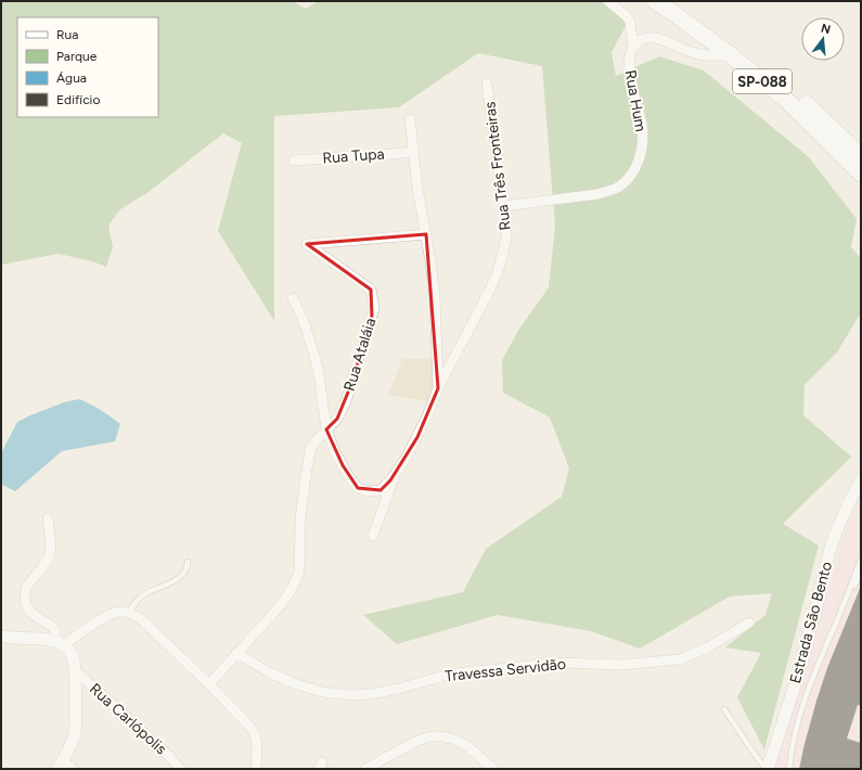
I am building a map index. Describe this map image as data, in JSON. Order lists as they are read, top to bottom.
{
  "streets": {
    "highway": ["SP-088"],
    "street": [
      "Rua Hum",
      "Rua Tupa",
      "Rua Três Fronteiras",
      "Rua Ataláia",
      "Estrada São Bento",
      "Travessa Servidão",
      "Rua Carlópolis"
    ]
  },
  "crossings": [
    ["SP-088", "Rua Hum"],
    ["Rua Hum", "Rua Três Fronteiras"],
    ["Rua Tupa", "Rua Três Fronteiras"],
    ["Rua Três Fronteiras", "Rua Ataláia"]
  ],
  "legend": [
    "Rua",
    "Parque",
    "Água",
    "Edifício"
  ],
  "north": "top"
}
